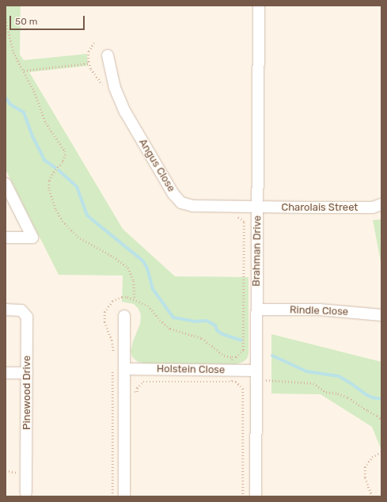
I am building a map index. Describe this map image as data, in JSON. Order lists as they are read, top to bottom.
{
  "streets": {
    "street": [
      "Angus Close",
      "Charolais Street",
      "Brahman Drive",
      "Rindle Close",
      "Holstein Close",
      "Pinewood Drive"
    ]
  },
  "crossings": [
    ["Angus Close", "Charolais Street"],
    ["Angus Close", "Brahman Drive"],
    ["Charolais Street", "Brahman Drive"],
    ["Brahman Drive", "Rindle Close"],
    ["Brahman Drive", "Holstein Close"]
  ],
  "scale_bar": "50 m"
}
